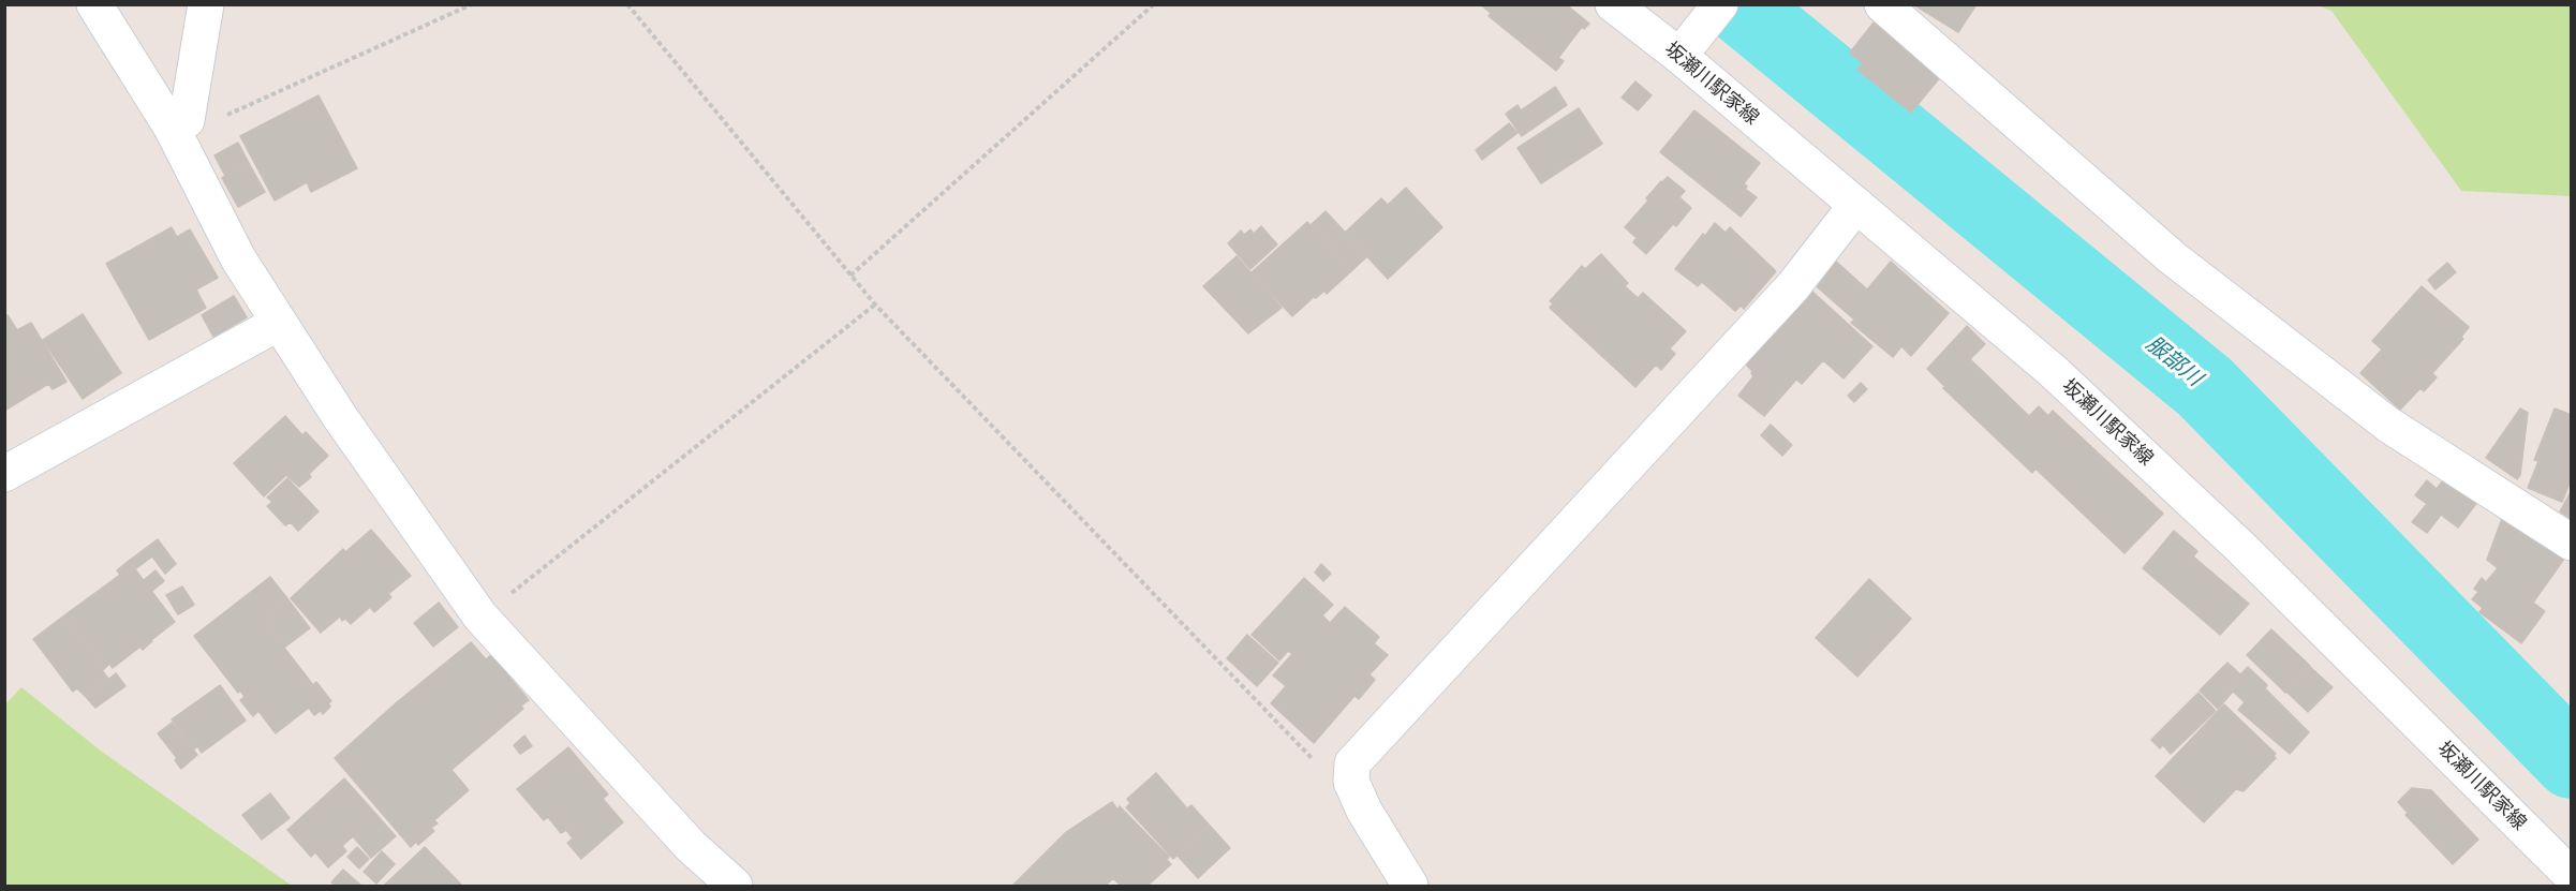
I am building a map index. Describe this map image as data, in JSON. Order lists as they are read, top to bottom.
{
  "streets": {
    "street": ["坂瀬川駅家線"]
  },
  "water": ["服部川"]
}
